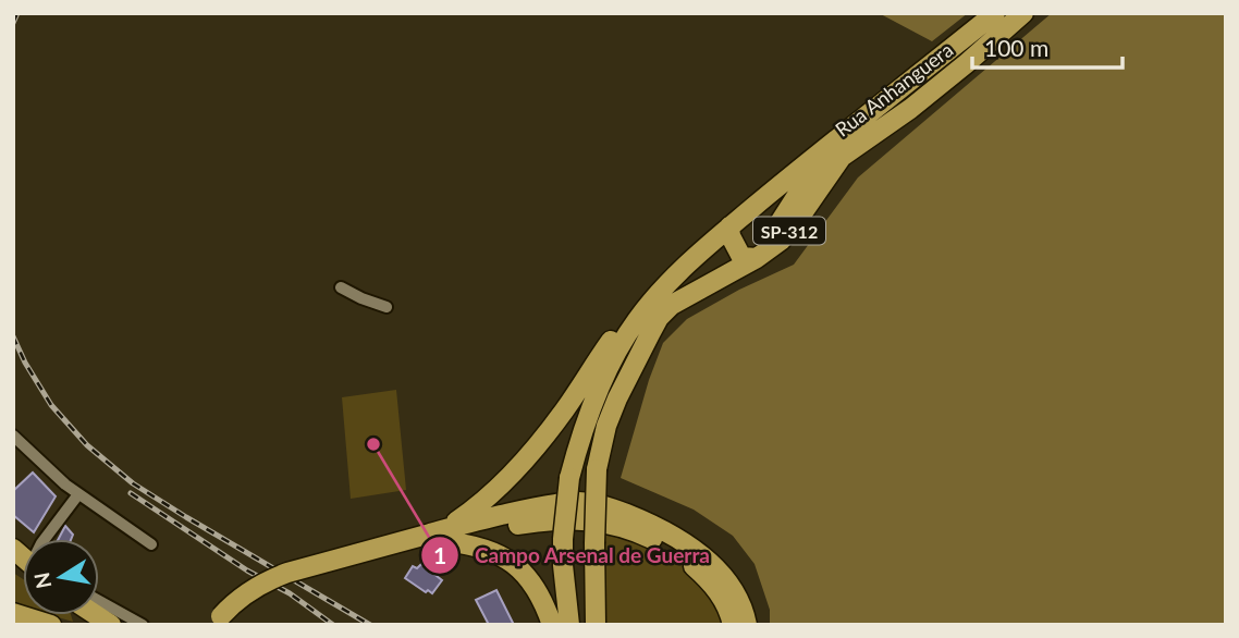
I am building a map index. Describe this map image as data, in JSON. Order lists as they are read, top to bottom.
{
  "streets": {
    "main road": ["Rua Anhanguera", "SP-312"]
  },
  "crossings": [
    ["Rua Anhanguera", "SP-312"]
  ],
  "places": ["Campo Arsenal de Guerra"],
  "scale_bar": "100 m",
  "north": "left"
}
